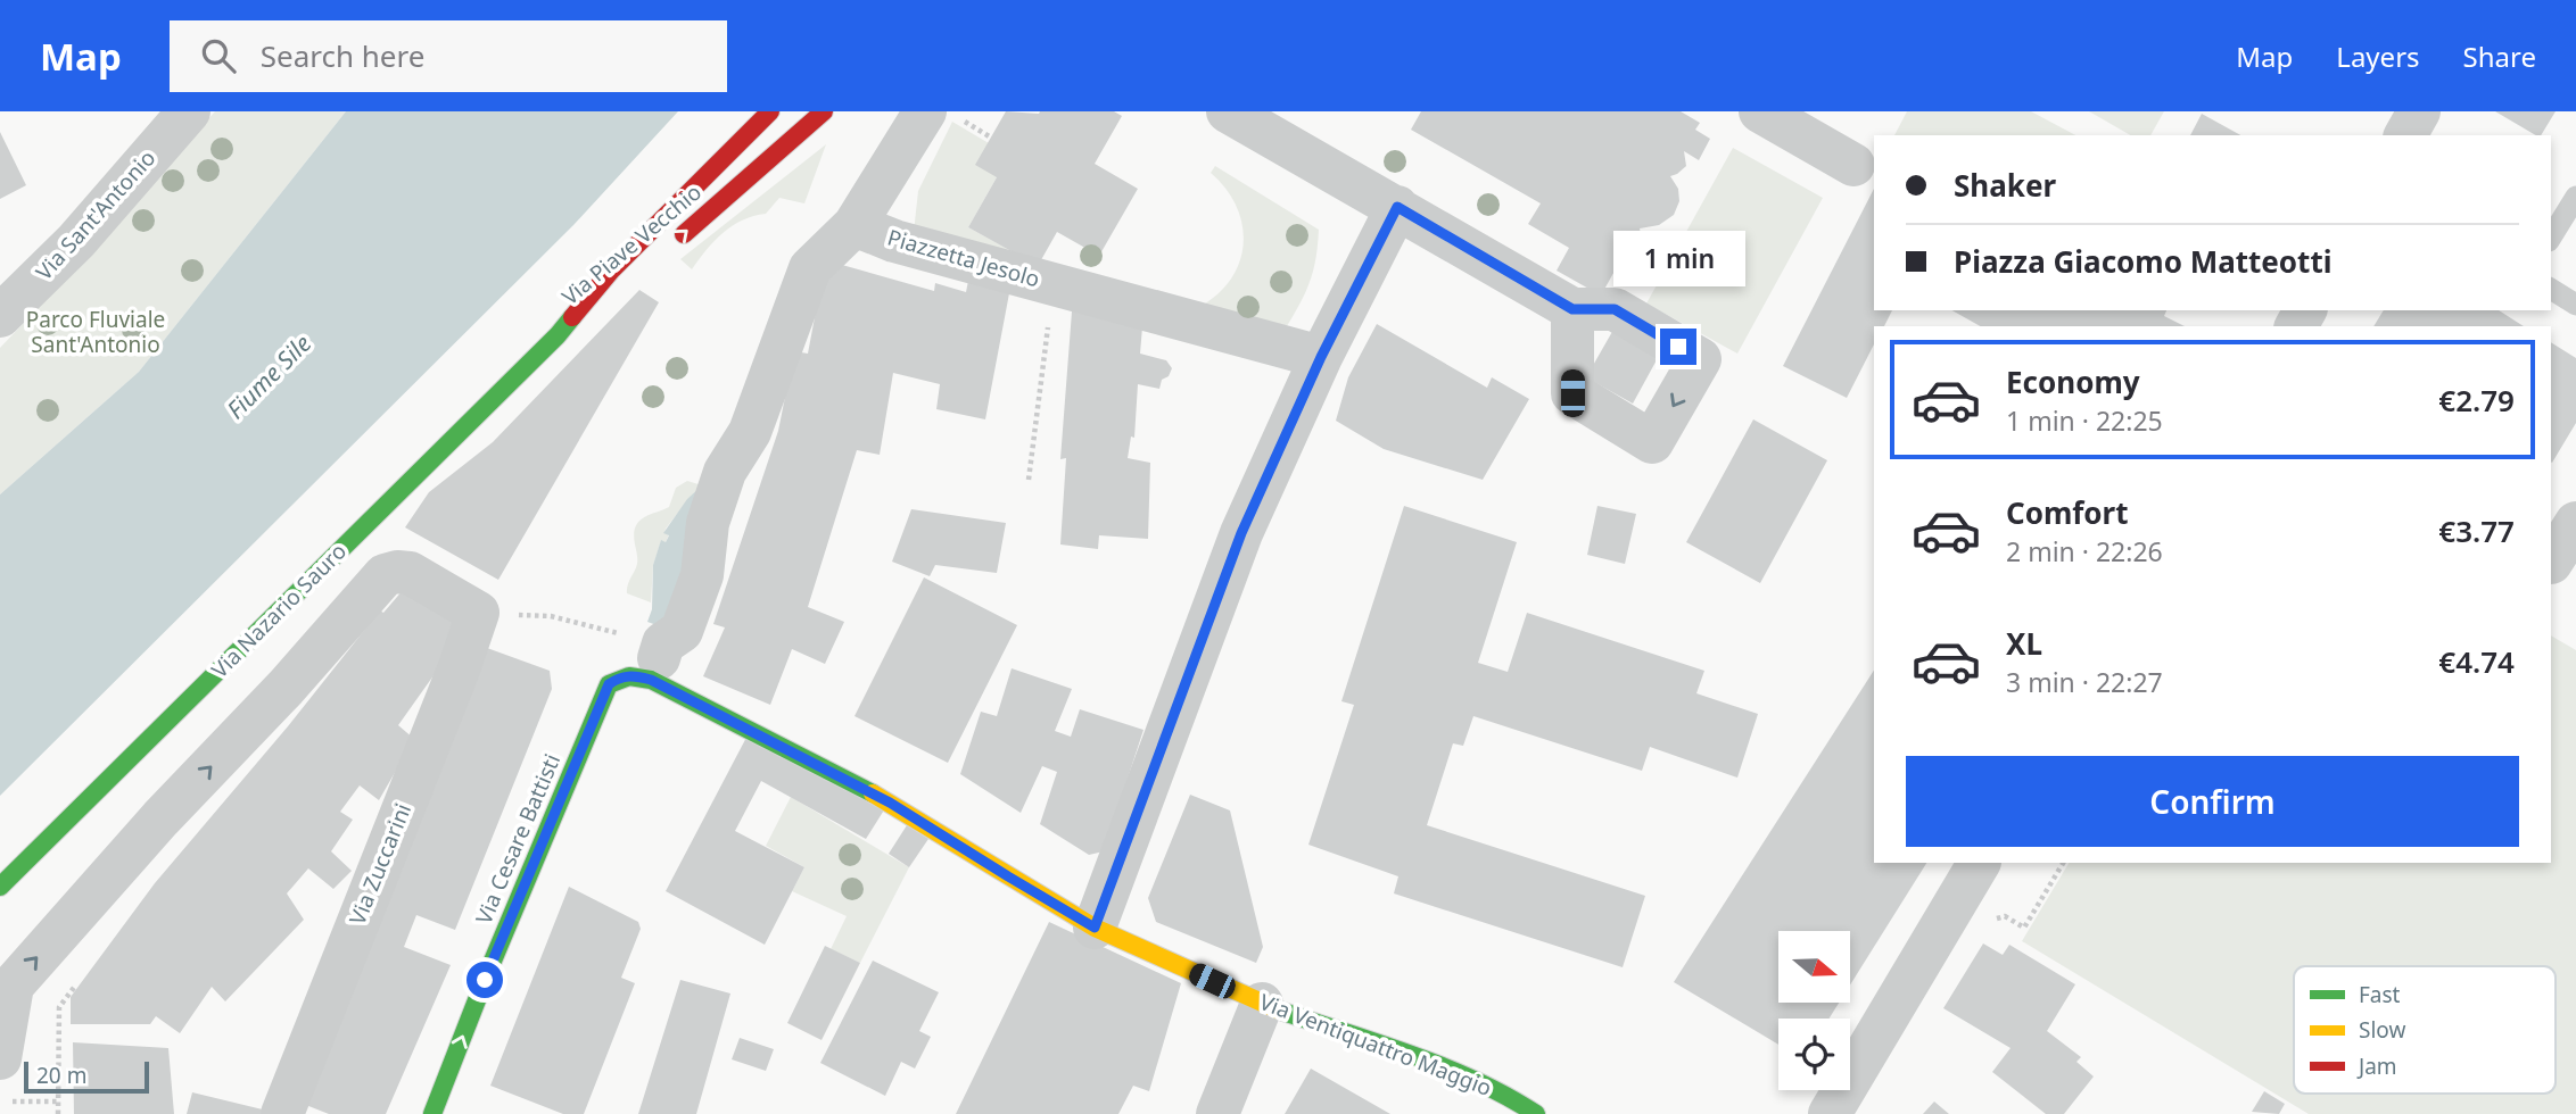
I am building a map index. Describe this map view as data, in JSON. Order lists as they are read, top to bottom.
{
  "streets": {
    "street": [
      "Via Sant'Antonio",
      "Via Piave Vecchio",
      "Piazzetta Jesolo",
      "Via Nazario Sauro",
      "Via Cesare Battisti",
      "Via Zuccarini",
      "Via Ventiquattro Maggio"
    ]
  },
  "crossings": [
    ["Via Piave Vecchio", "Via Nazario Sauro"],
    ["Piazzetta Jesolo", "Via Cesare Battisti"],
    ["Piazzetta Jesolo", "Via Ventiquattro Maggio"],
    ["Via Cesare Battisti", "Via Ventiquattro Maggio"]
  ],
  "one_way": ["Via Cesare Battisti"],
  "water": ["Fiume Sile"],
  "parks": ["Parco Fluviale Sant'Antonio"],
  "legend": ["Fast", "Slow", "Jam"],
  "scale_bar": "20 m",
  "north": "right",
  "page": {
    "header": "Map",
    "search": "Search here",
    "nav": ["Map", "Layers", "Share"],
    "banner": ["Shaker", "Piazza Giacomo Matteotti"],
    "bubble": "1 min",
    "list": [
      {
        "name": "Economy",
        "note": "1 min · 22:25",
        "value": "€2.79"
      },
      {
        "name": "Comfort",
        "note": "2 min · 22:26",
        "value": "€3.77"
      },
      {
        "name": "XL",
        "note": "3 min · 22:27",
        "value": "€4.74"
      }
    ],
    "buttons": "Confirm",
    "scale": "20 m"
  }
}
